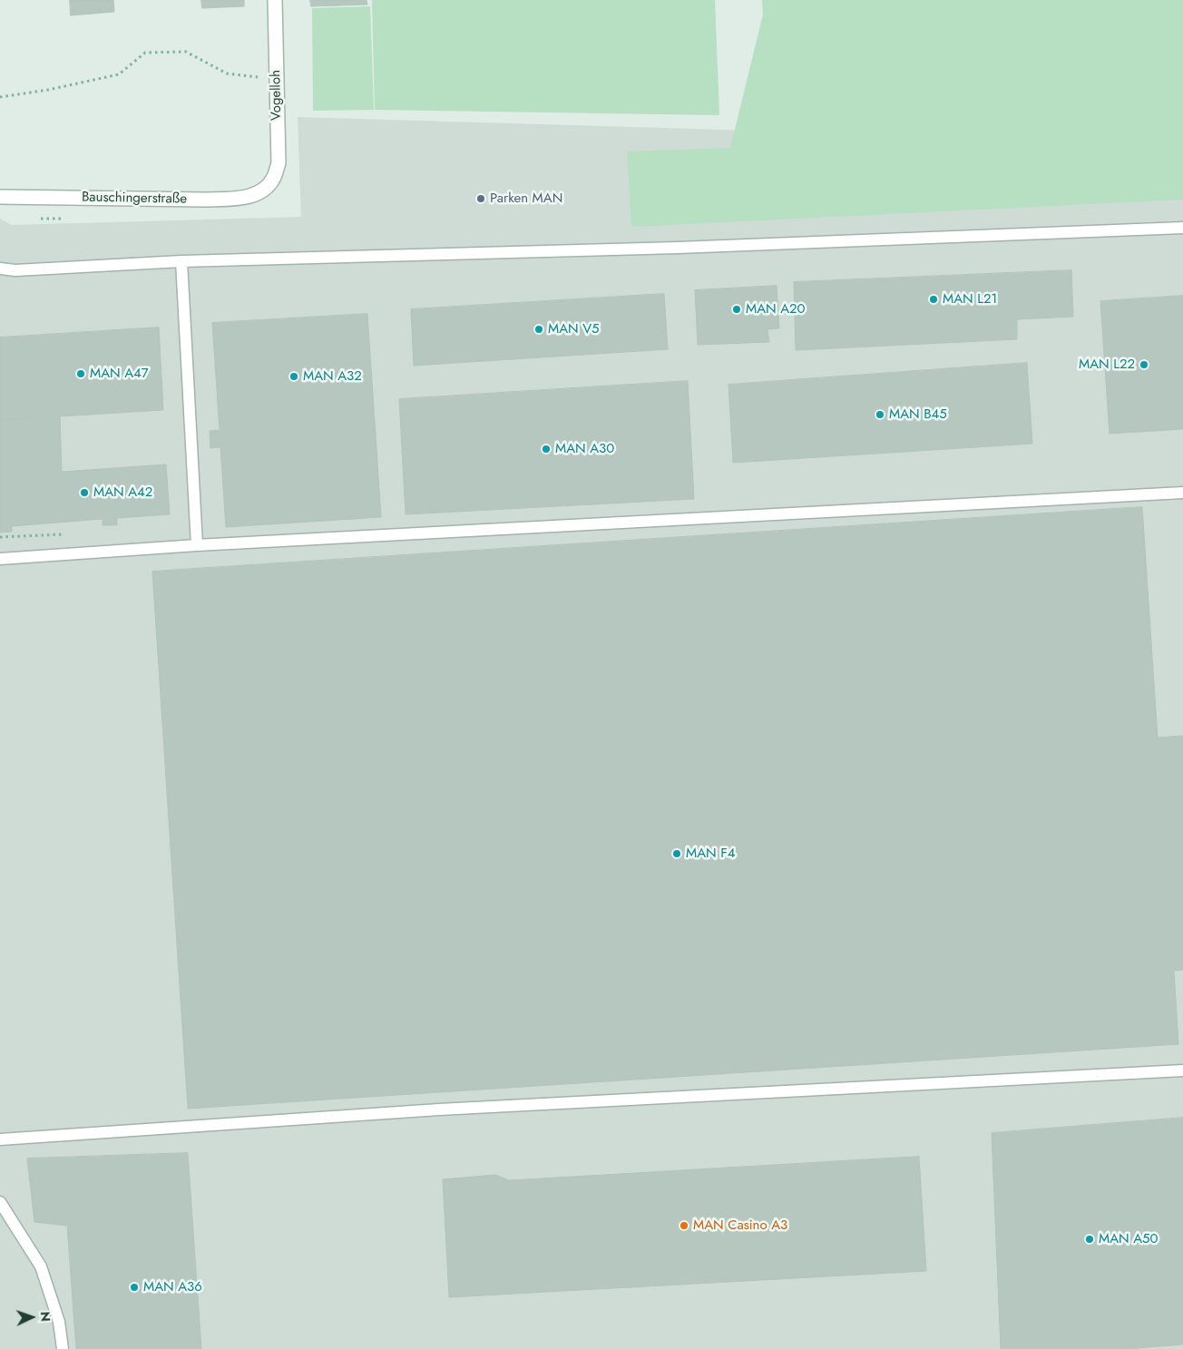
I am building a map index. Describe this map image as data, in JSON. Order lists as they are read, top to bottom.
{
  "streets": {
    "street": ["Vogelloh", "Bauschingerstraße"]
  },
  "crossings": [
    ["Vogelloh", "Bauschingerstraße"]
  ],
  "places": [
    "Parken MAN",
    "MAN L21",
    "MAN A20",
    "MAN V5",
    "MAN L22",
    "MAN A47",
    "MAN A32",
    "MAN B45",
    "MAN A30",
    "MAN A42",
    "MAN F4",
    "MAN Casino A3",
    "MAN A50",
    "MAN A36"
  ],
  "north": "right"
}
